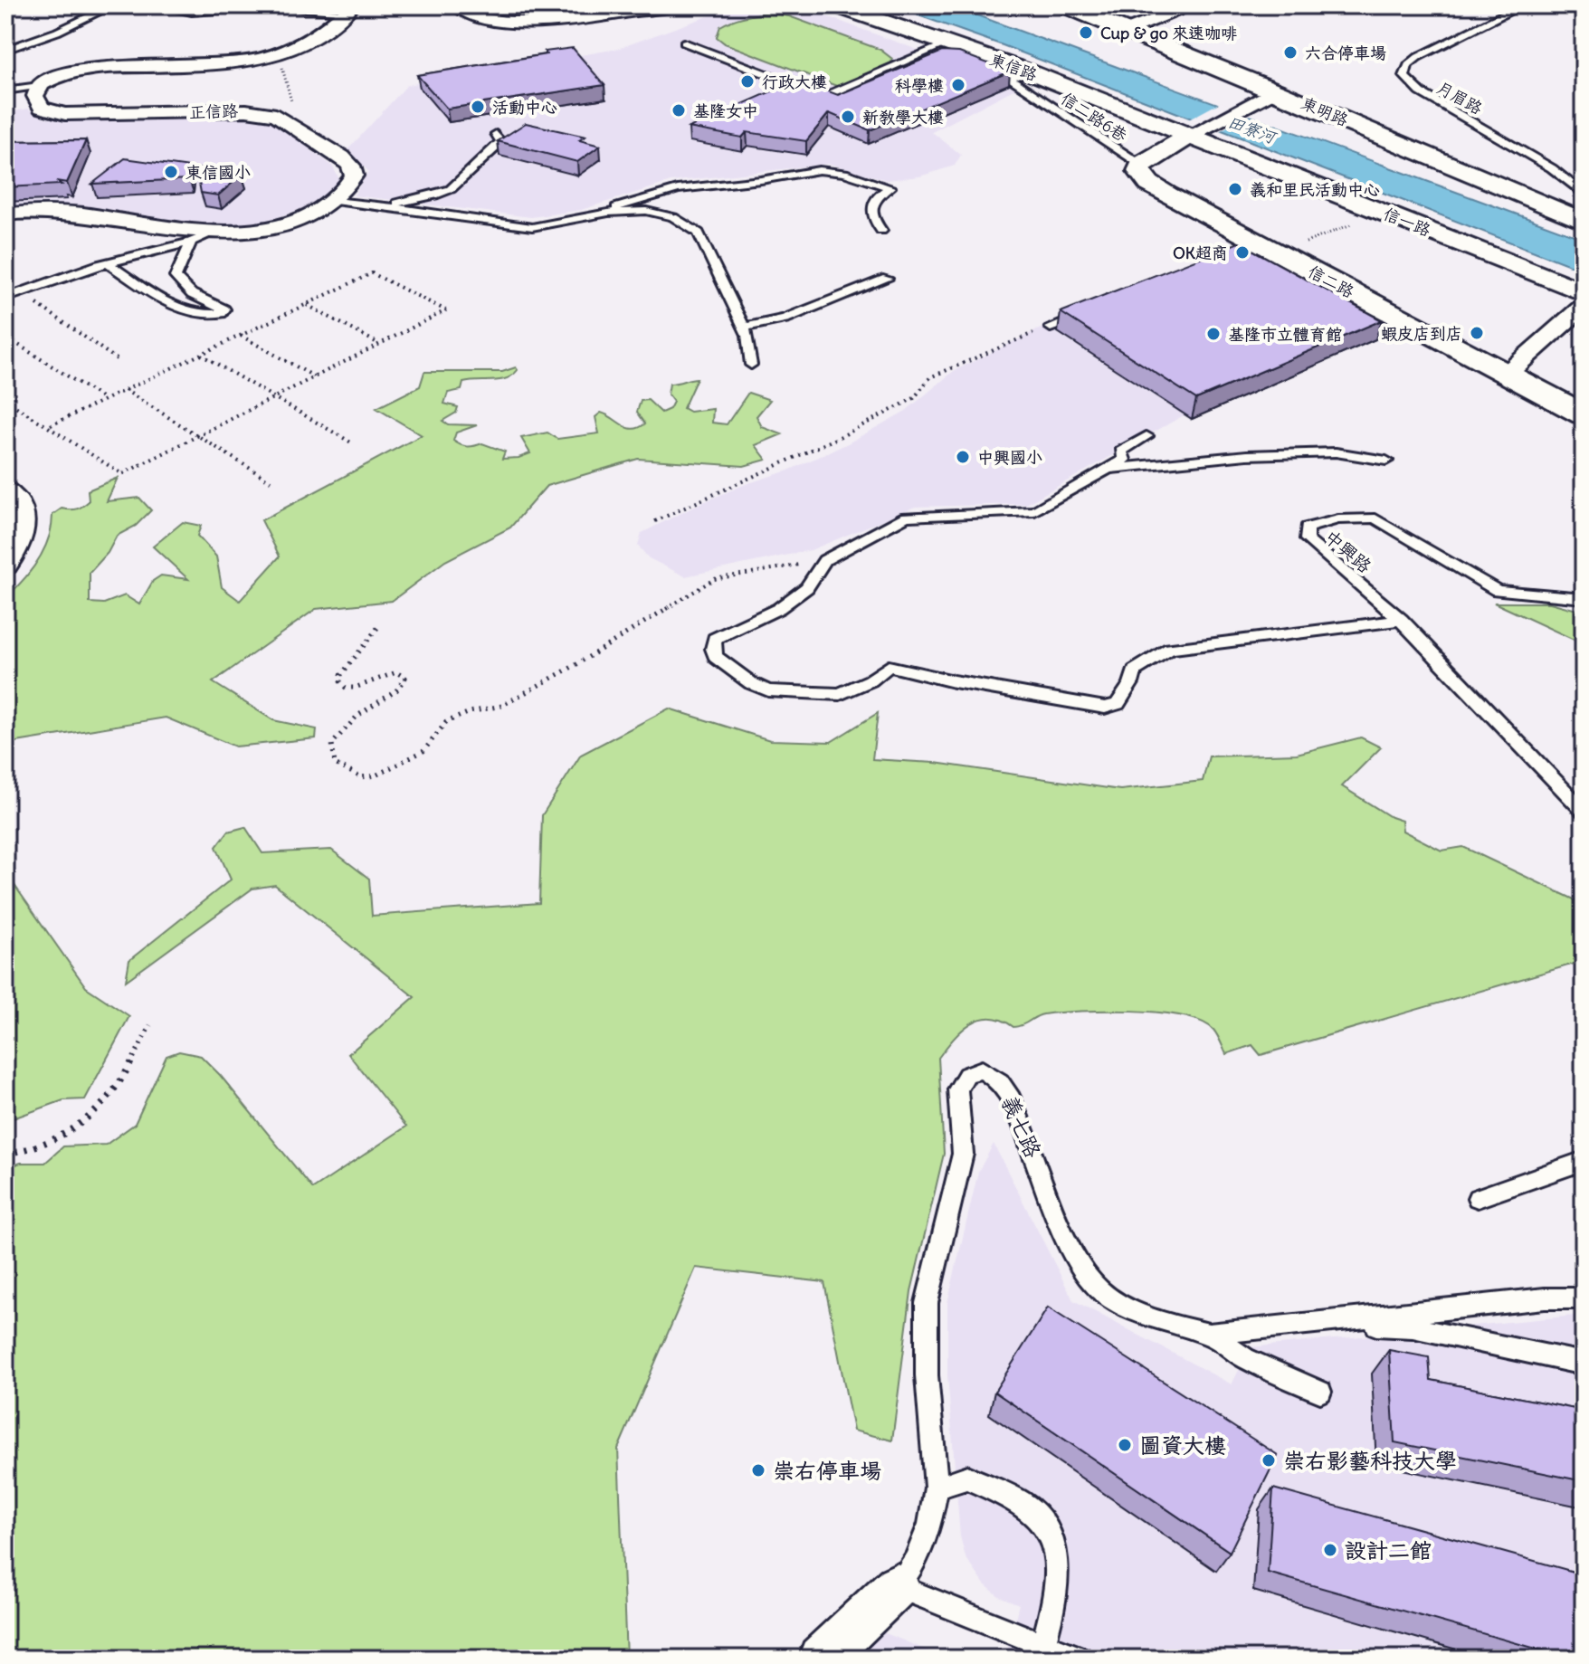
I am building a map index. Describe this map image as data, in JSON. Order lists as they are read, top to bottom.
{
  "streets": {
    "street": [
      "東信路",
      "正信路",
      "東明路",
      "信一路",
      "信二路",
      "義七路"
    ],
    "lane": ["月眉路", "信二路6巷", "中興路"]
  },
  "crossings": [
    ["東信路", "信二路6巷"],
    ["東信路", "信一路"],
    ["信二路6巷", "信二路"]
  ],
  "water": ["田寮河"],
  "places": [
    "Cup & go 來速咖啡",
    "六合停車場",
    "行政大樓",
    "科學樓",
    "活動中心",
    "基隆女中",
    "新教學大樓",
    "東信國小",
    "義和里民活動中心",
    "OK超商",
    "蝦皮店到店",
    "基隆市立體育館",
    "中興國小",
    "圖資大樓",
    "崇右影藝科技大學",
    "崇右停車場",
    "設計二館"
  ]
}
